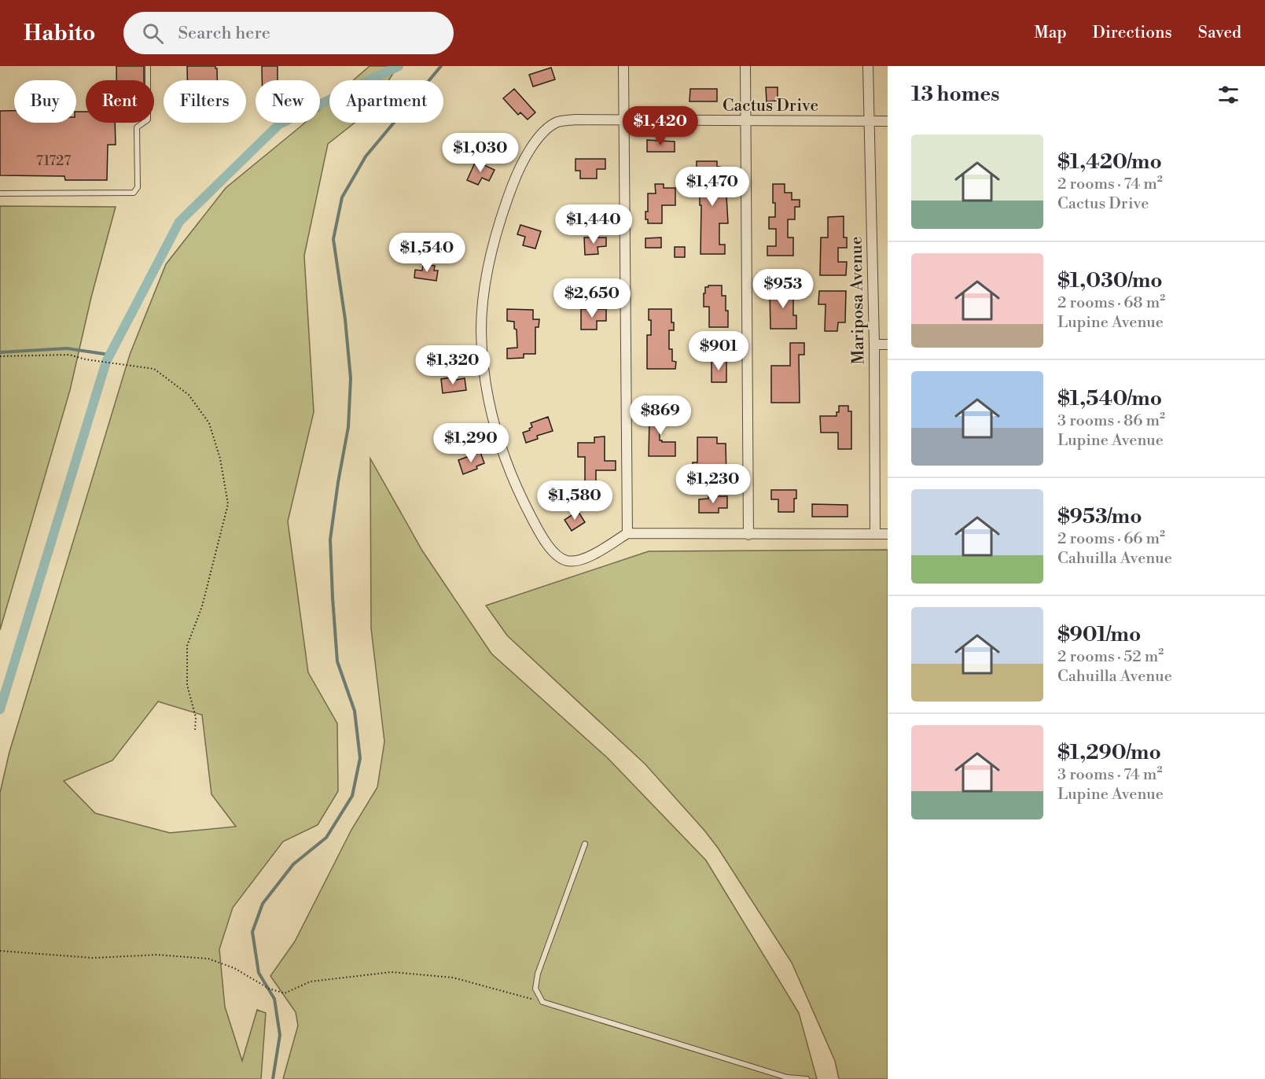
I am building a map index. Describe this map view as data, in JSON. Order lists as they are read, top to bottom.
{
  "streets": {
    "street": ["Cactus Drive", "Mariposa Avenue"]
  },
  "crossings": [
    ["Cactus Drive", "Mariposa Avenue"]
  ],
  "house_numbers": ["71727"],
  "page": {
    "header": "Habito",
    "search": "Search here",
    "nav": ["Map", "Directions", "Saved"],
    "heading": "13 homes",
    "chip": [
      "Buy",
      "Rent",
      "Filters",
      "New",
      "Apartment"
    ],
    "price": [
      "$1,420",
      "$1,030",
      "$1,470",
      "$1,440",
      "$1,540",
      "$953",
      "$2,650",
      "$901",
      "$1,320",
      "$869",
      "$1,290",
      "$1,230",
      "$1,580"
    ],
    "list": [
      {
        "name": "$1,420/mo",
        "note": "2 rooms · 74 m² · Cactus Drive"
      },
      {
        "name": "$1,030/mo",
        "note": "2 rooms · 68 m² · Lupine Avenue"
      },
      {
        "name": "$1,540/mo",
        "note": "3 rooms · 86 m² · Lupine Avenue"
      },
      {
        "name": "$953/mo",
        "note": "2 rooms · 66 m² · Cahuilla Avenue"
      },
      {
        "name": "$901/mo",
        "note": "2 rooms · 52 m² · Cahuilla Avenue"
      },
      {
        "name": "$1,290/mo",
        "note": "3 rooms · 74 m² · Lupine Avenue"
      }
    ]
  }
}
